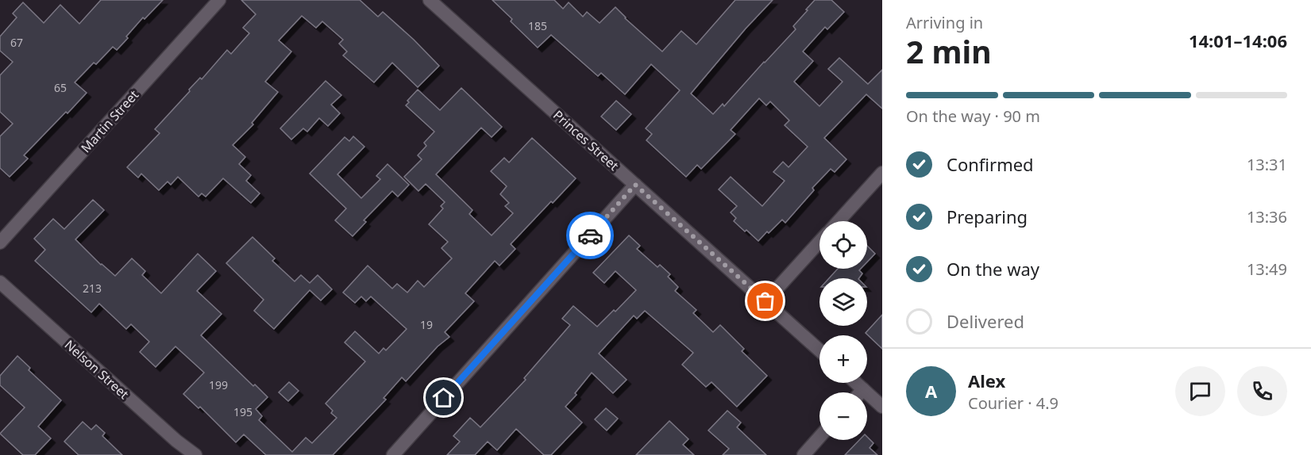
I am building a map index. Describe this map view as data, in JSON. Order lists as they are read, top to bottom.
{
  "streets": {
    "street": ["Martin Street", "Princes Street", "Nelson Street"]
  },
  "house_numbers": [
    "185",
    "67",
    "65",
    "213",
    "19",
    "199",
    "195"
  ],
  "page": {
    "heading": ["2 min", "Arriving in", "14:01–14:06"],
    "panel": ["Alex", "Courier · 4.9"],
    "bar": "On the way · 90 m",
    "list": [
      ["Confirmed", "13:31"],
      ["Preparing", "13:36"],
      ["On the way", "13:49"],
      "Delivered"
    ],
    "map_buttons": ["+", "−"],
    "round": "A"
  }
}
